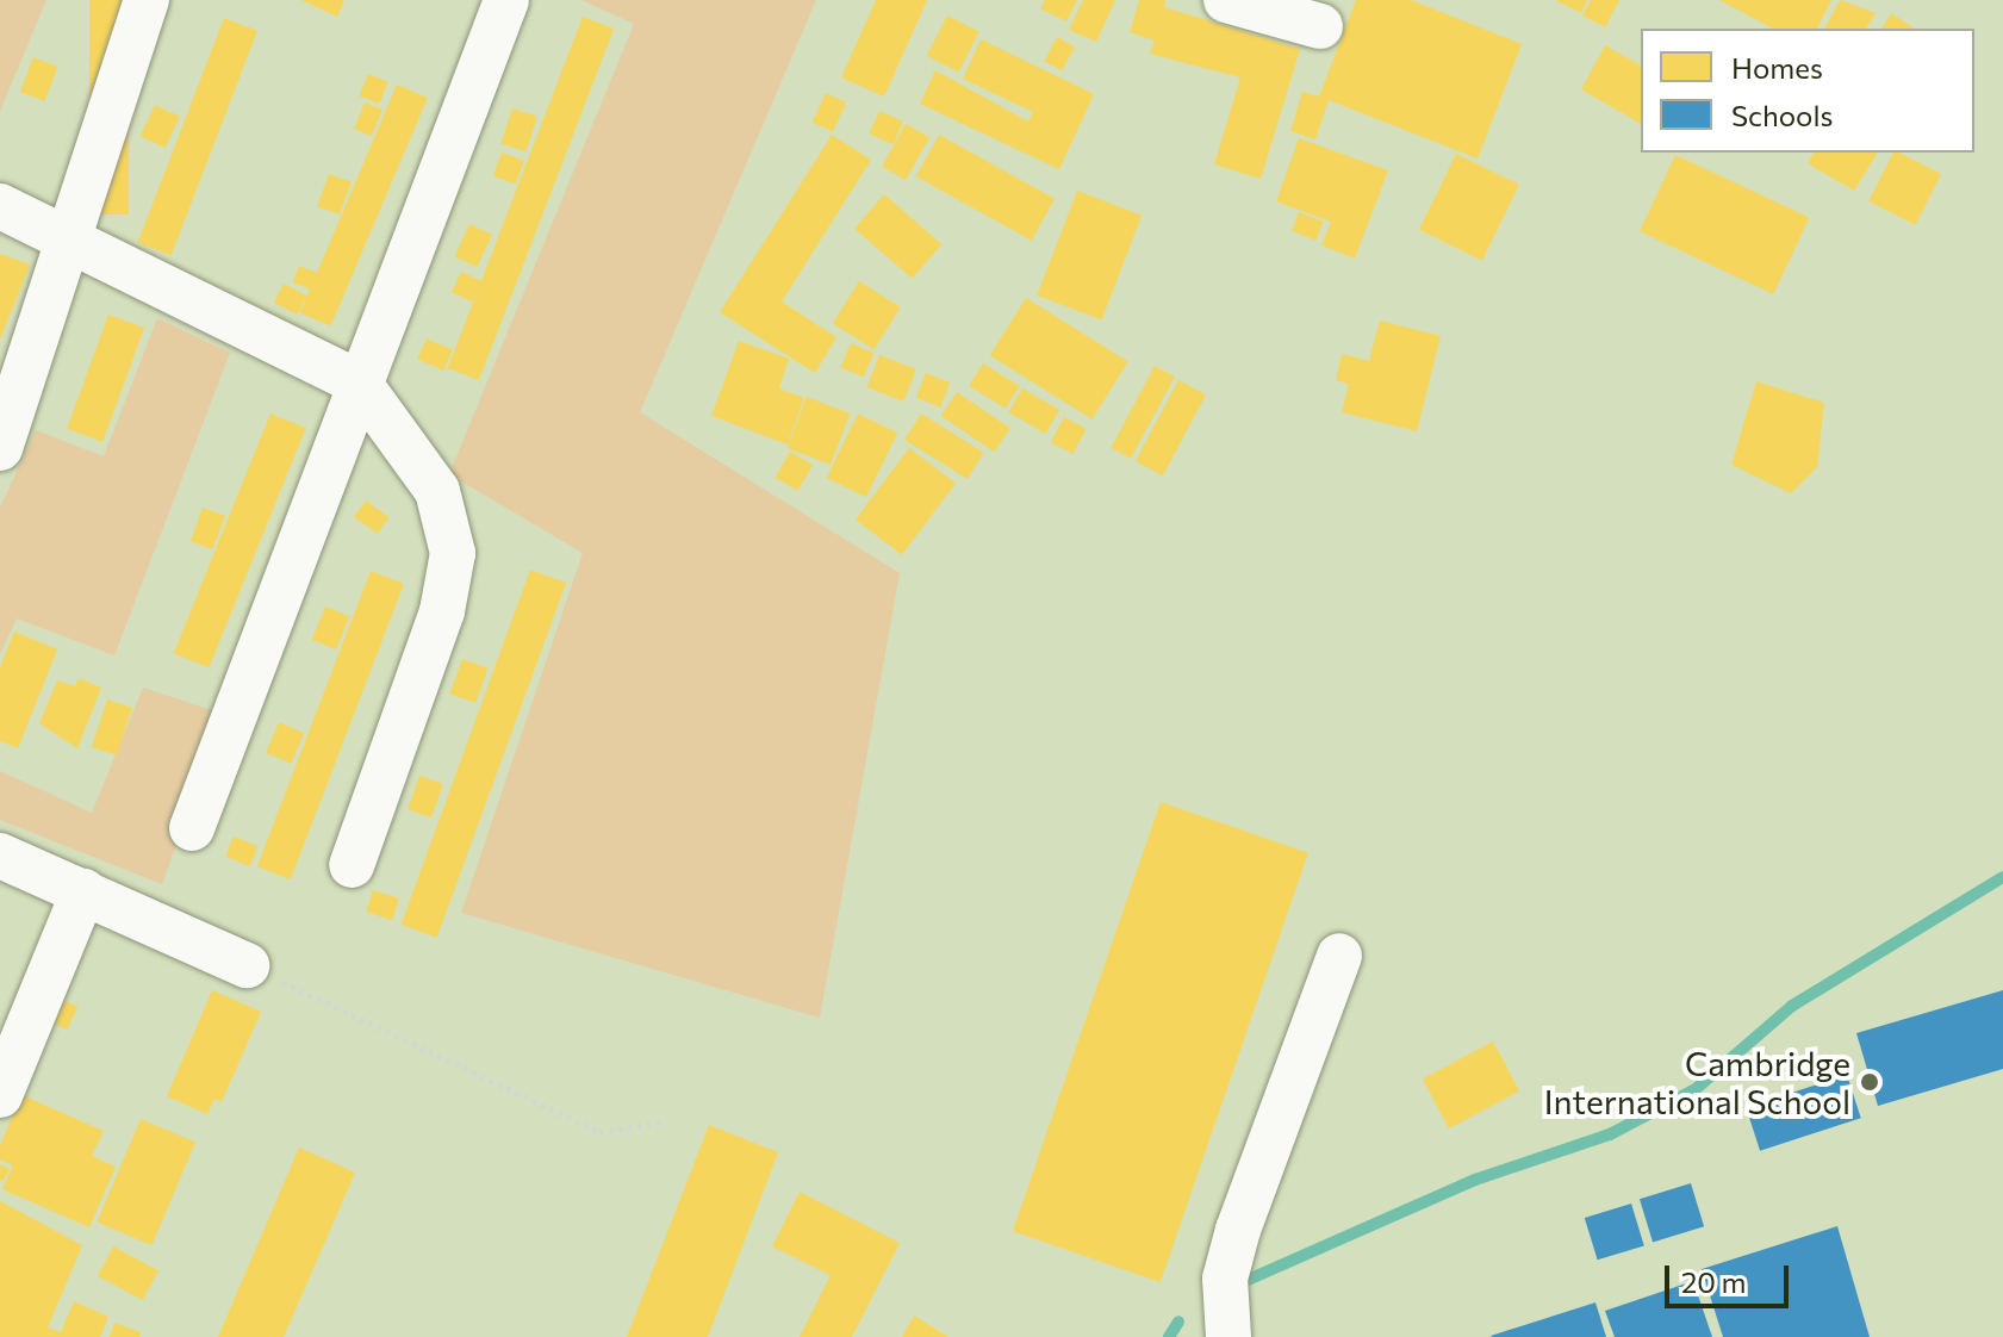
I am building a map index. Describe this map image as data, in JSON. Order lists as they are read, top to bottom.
{
  "places": ["Cambridge International School"],
  "legend": ["Homes", "Schools"],
  "scale_bar": "20 m"
}
